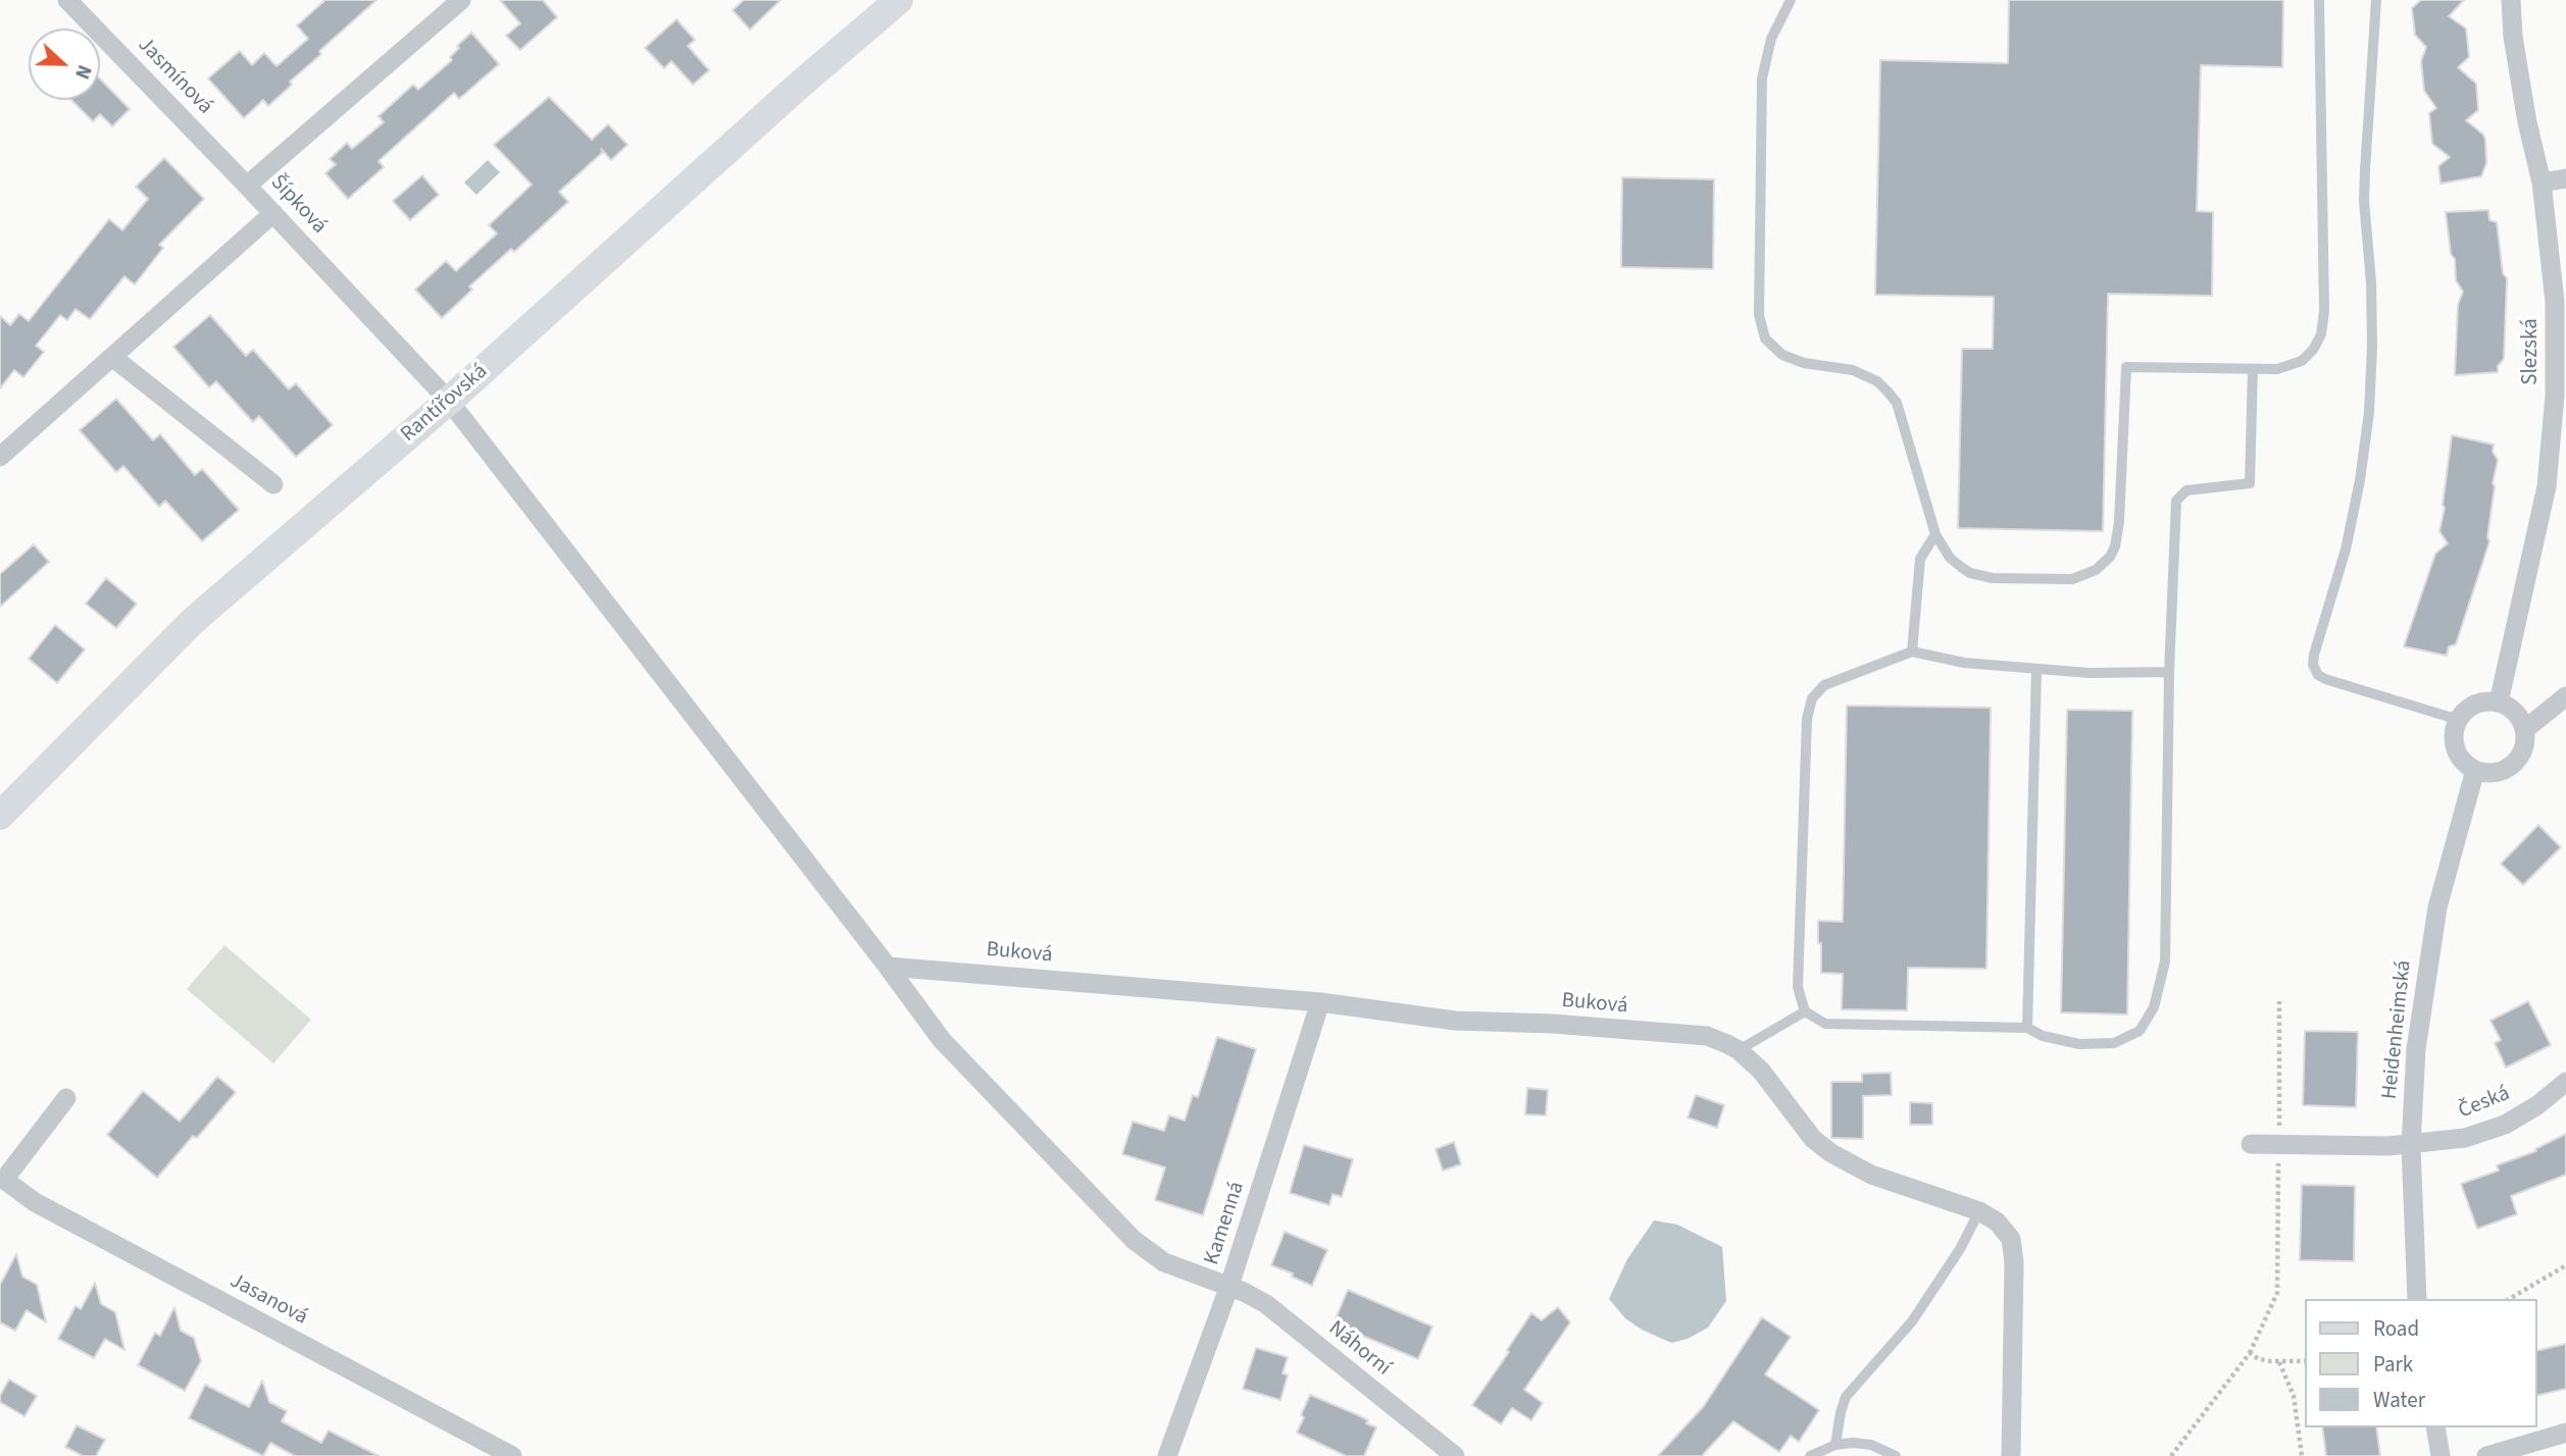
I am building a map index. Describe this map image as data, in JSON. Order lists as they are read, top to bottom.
{
  "streets": {
    "street": [
      "Jasmínová",
      "Šípková",
      "Slezská",
      "Rantířovská",
      "Buková",
      "Heidenheimská",
      "Česká",
      "Kamenná",
      "Jasanová",
      "Náhorní"
    ]
  },
  "crossings": [
    ["Jasmínová", "Šípková"],
    ["Šípková", "Rantířovská"],
    ["Šípková", "Buková"],
    ["Šípková", "Náhorní"],
    ["Slezská", "Heidenheimská"],
    ["Buková", "Kamenná"],
    ["Buková", "Náhorní"],
    ["Heidenheimská", "Česká"],
    ["Kamenná", "Náhorní"]
  ],
  "legend": ["Road", "Park", "Water"],
  "north": "right"
}
